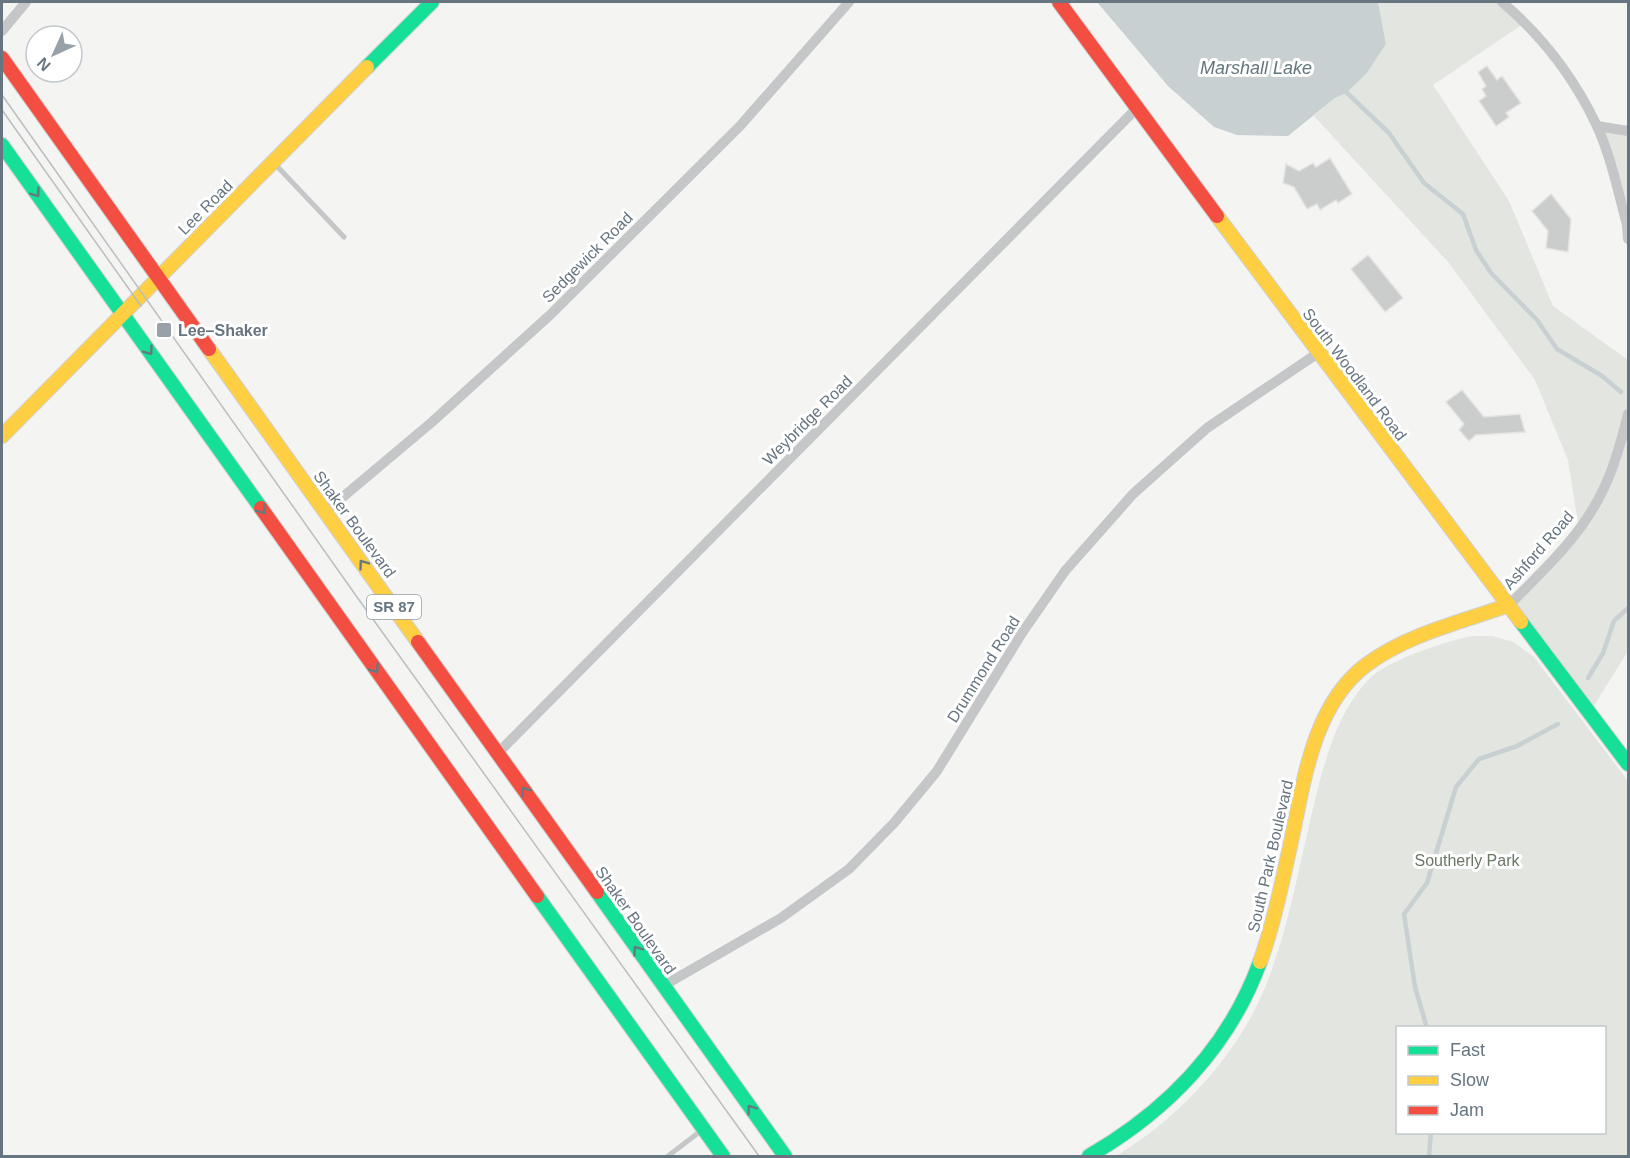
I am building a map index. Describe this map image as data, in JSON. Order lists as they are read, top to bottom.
{
  "streets": {
    "main road": [
      "Lee Road",
      "South Woodland Road",
      "Shaker Boulevard",
      "SR 87",
      "South Park Boulevard"
    ],
    "street": [
      "Sedgewick Road",
      "Weybridge Road",
      "Ashford Road",
      "Drummond Road"
    ]
  },
  "crossings": [
    ["Lee Road", "Shaker Boulevard"],
    ["Lee Road", "SR 87"],
    ["Sedgewick Road", "Shaker Boulevard"],
    ["South Woodland Road", "Weybridge Road"],
    ["South Woodland Road", "Ashford Road"],
    ["South Woodland Road", "Drummond Road"],
    ["South Woodland Road", "South Park Boulevard"],
    ["Weybridge Road", "Shaker Boulevard"],
    ["Shaker Boulevard", "Drummond Road"],
    ["Ashford Road", "South Park Boulevard"]
  ],
  "water": ["Marshall Lake"],
  "parks": ["Southerly Park"],
  "places": {
    "transit": ["Lee–Shaker"]
  },
  "legend": ["Fast", "Slow", "Jam"],
  "north": "bottom left"
}
